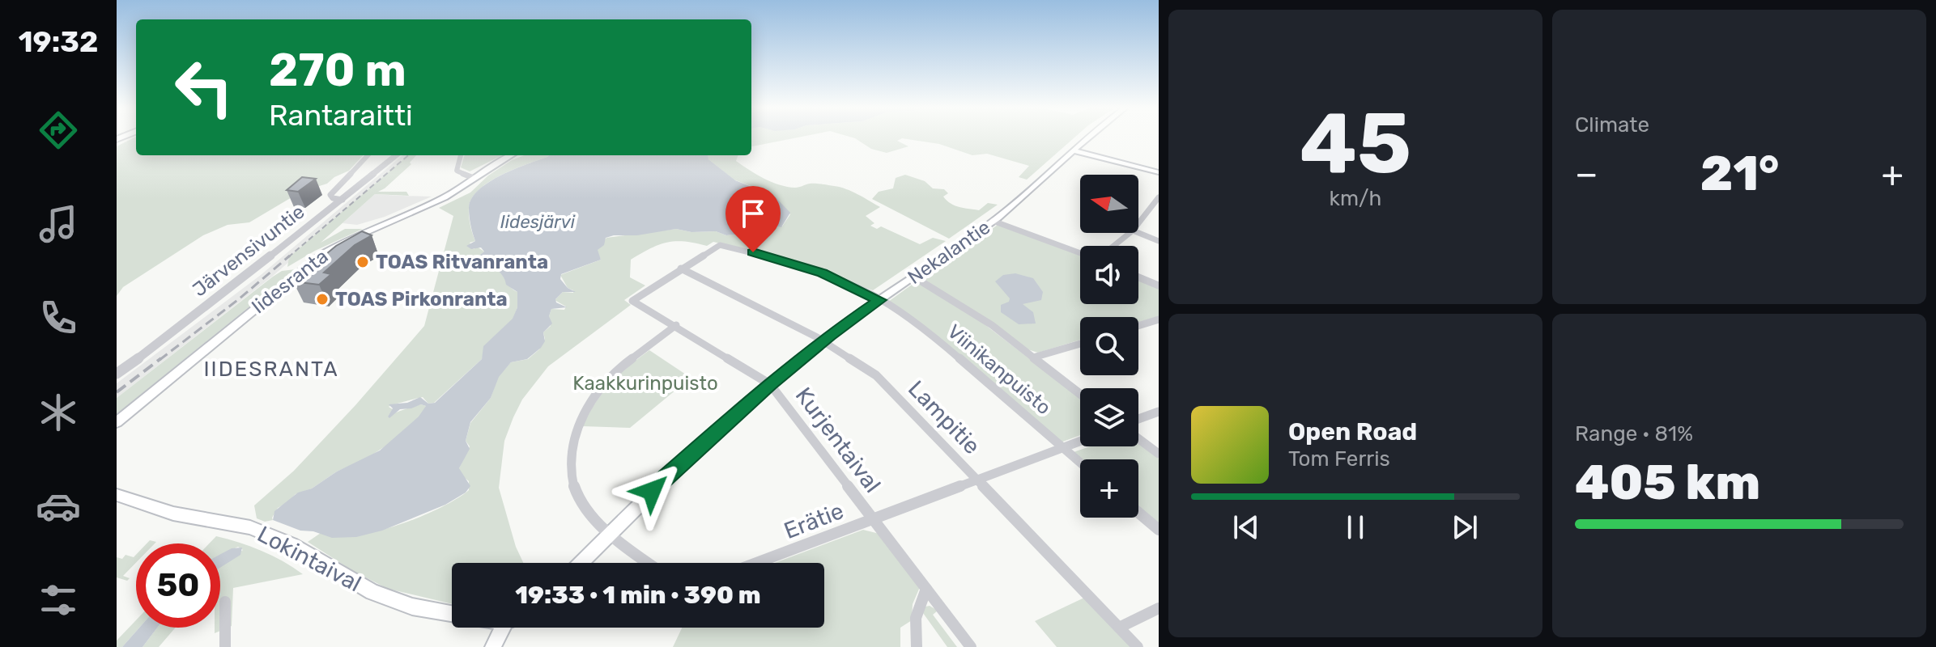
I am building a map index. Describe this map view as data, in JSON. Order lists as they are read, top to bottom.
{
  "streets": {
    "main road": ["Nekalantie", "Iidesranta", "Lokintaival"],
    "street": [
      "Järvensivuntie",
      "Viinikanpuisto",
      "Lampitie",
      "Kurjentaival",
      "Erätie"
    ]
  },
  "crossings": [
    ["Nekalantie", "Viinikanpuisto"],
    ["Nekalantie", "Lampitie"],
    ["Nekalantie", "Kurjentaival"],
    ["Viinikanpuisto", "Lampitie"],
    ["Viinikanpuisto", "Kurjentaival"],
    ["Viinikanpuisto", "Erätie"],
    ["Lampitie", "Erätie"],
    ["Kurjentaival", "Erätie"]
  ],
  "districts": ["IIDESRANTA"],
  "water": ["Iidesjärvi"],
  "parks": ["Kaakkurinpuisto"],
  "places": ["TOAS Ritvanranta", "TOAS Pirkonranta"],
  "north": "left",
  "page": {
    "tabs": "19:32",
    "tile": [
      ["45", "km/h"],
      "Climate",
      ["Range · 81%", "405 km"]
    ],
    "turn": ["270 m", "Rantaraitti"],
    "heat": ["−", "21°", "+"],
    "map_buttons": "+",
    "song": ["Open Road", "Tom Ferris"],
    "limit": "50",
    "trip": "19:33 · 1 min · 390 m"
  }
}
